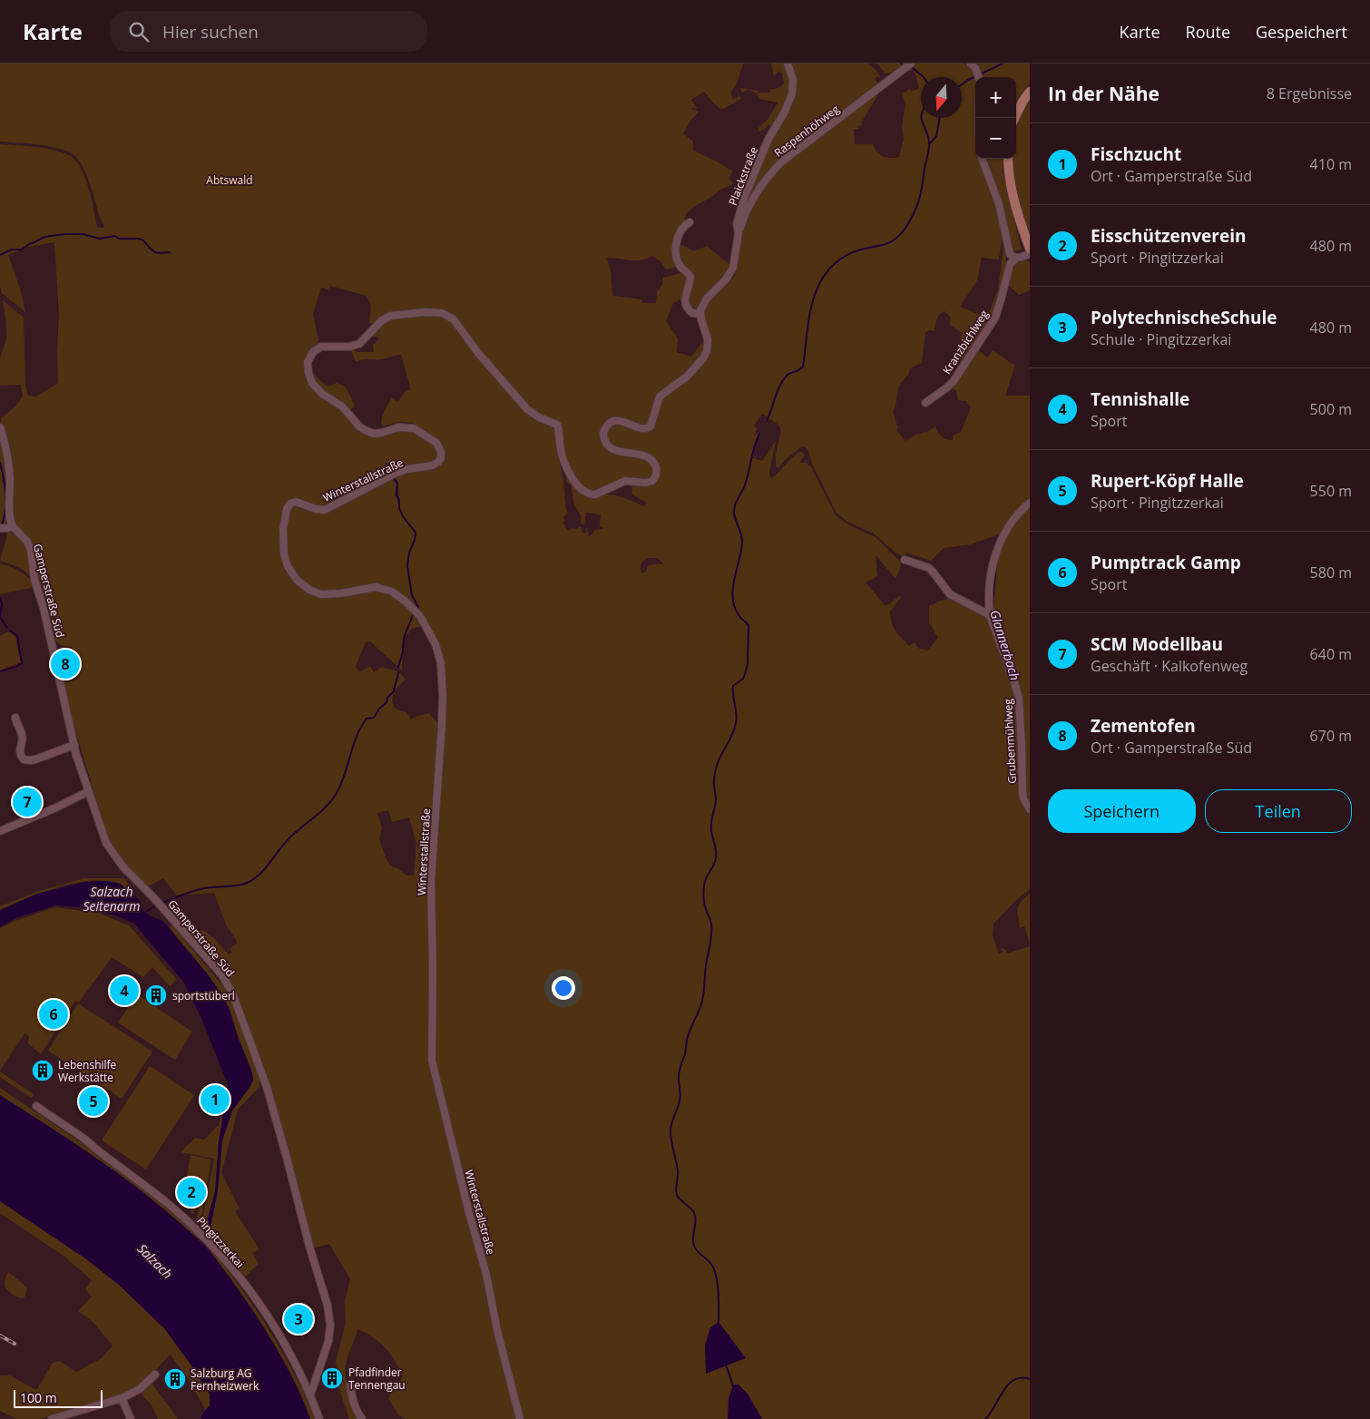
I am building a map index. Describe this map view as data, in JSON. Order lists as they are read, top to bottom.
{
  "streets": {
    "street": [
      "Raspenhöhweg",
      "Plaickstraße",
      "Kranzbichlweg",
      "Winterstallstraße",
      "Gamperstraße Süd",
      "Grubenmühlweg",
      "Pingitzzerkai"
    ]
  },
  "crossings": [
    ["Raspenhöhweg", "Plaickstraße"],
    ["Raspenhöhweg", "Winterstallstraße"],
    ["Gamperstraße Süd", "Pingitzzerkai"]
  ],
  "water": ["Glannerbach", "Salzach Seitenarm", "Salzach"],
  "parks": ["Abtswald"],
  "places": {
    "building": [
      "sportstüberl",
      "Lebenshilfe Werkstätte",
      "Pfadfinder Tennengau",
      "Salzburg AG Fernheizwerk"
    ]
  },
  "scale_bar": "100 m",
  "north": "bottom",
  "page": {
    "header": "Karte",
    "search": "Hier suchen",
    "nav": ["Karte", "Route", "Gespeichert"],
    "heading": ["In der Nähe", "8 Ergebnisse"],
    "map_buttons": ["+", "−"],
    "list": [
      {
        "mark": "1",
        "name": "Fischzucht",
        "note": "Ort · Gamperstraße Süd",
        "value": "410 m"
      },
      {
        "mark": "2",
        "name": "Eisschützenverein",
        "note": "Sport · Pingitzzerkai",
        "value": "480 m"
      },
      {
        "mark": "3",
        "name": "PolytechnischeSchule",
        "note": "Schule · Pingitzzerkai",
        "value": "480 m"
      },
      {
        "mark": "4",
        "name": "Tennishalle",
        "note": "Sport",
        "value": "500 m"
      },
      {
        "mark": "5",
        "name": "Rupert-Köpf Halle",
        "note": "Sport · Pingitzzerkai",
        "value": "550 m"
      },
      {
        "mark": "6",
        "name": "Pumptrack Gamp",
        "note": "Sport",
        "value": "580 m"
      },
      {
        "mark": "7",
        "name": "SCM Modellbau",
        "note": "Geschäft · Kalkofenweg",
        "value": "640 m"
      },
      {
        "mark": "8",
        "name": "Zementofen",
        "note": "Ort · Gamperstraße Süd",
        "value": "670 m"
      }
    ],
    "pins": [
      "8",
      "7",
      "4",
      "6",
      "1",
      "5",
      "2",
      "3"
    ],
    "buttons": ["Speichern", "Teilen"],
    "scale": "100 m"
  }
}
